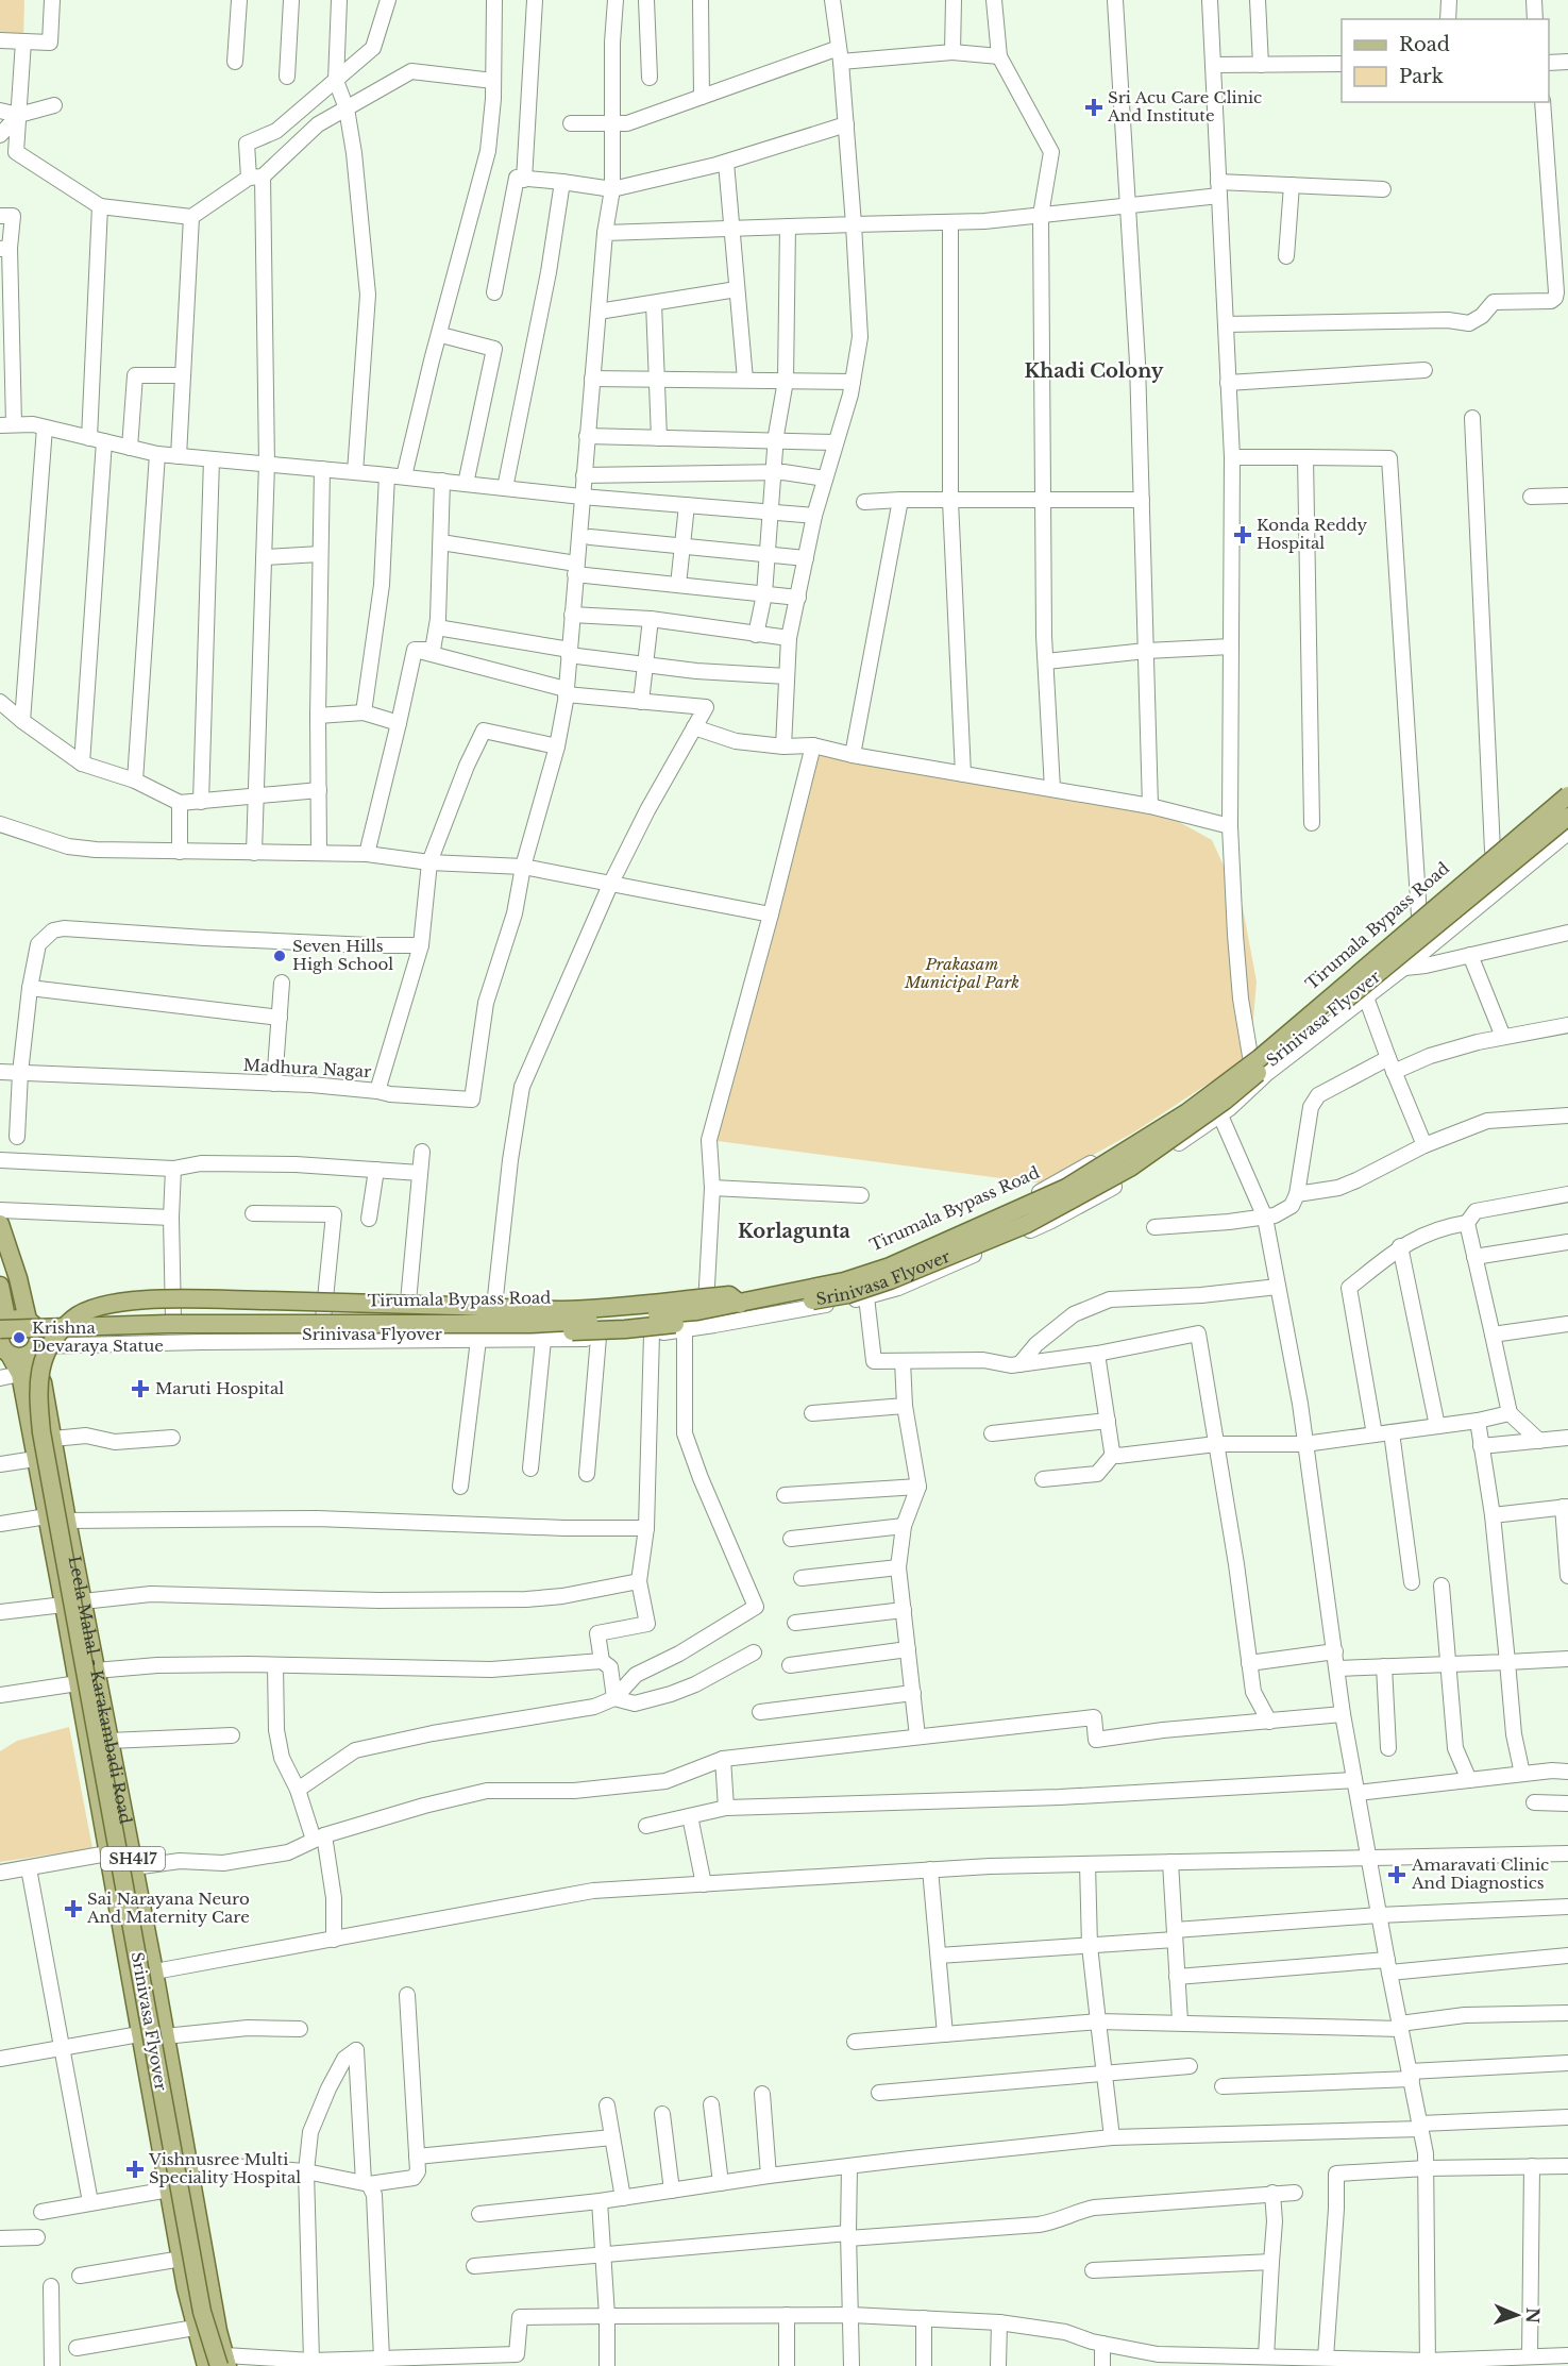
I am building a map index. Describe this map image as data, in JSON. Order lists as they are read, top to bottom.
{
  "streets": {
    "main road": ["Srinivasa Flyover", "Leela Mahal - Karakambadi Road", "SH417"],
    "street": ["Tirumala Bypass Road", "Madhura Nagar"]
  },
  "crossings": [
    ["Srinivasa Flyover", "Leela Mahal - Karakambadi Road"]
  ],
  "districts": ["Khadi Colony", "Korlagunta"],
  "parks": ["Prakasam Municipal Park"],
  "places": {
    "health": [
      "Sri Acu Care Clinic And Institute",
      "Konda Reddy Hospital",
      "Maruti Hospital",
      "Amaravati Clinic And Diagnostics",
      "Sai Narayana Neuro And Maternity Care",
      "Vishnusree Multi Speciality Hospital"
    ],
    "other": ["Seven Hills High School", "Krishna Devaraya Statue"]
  },
  "legend": ["Road", "Park"],
  "north": "right"
}
